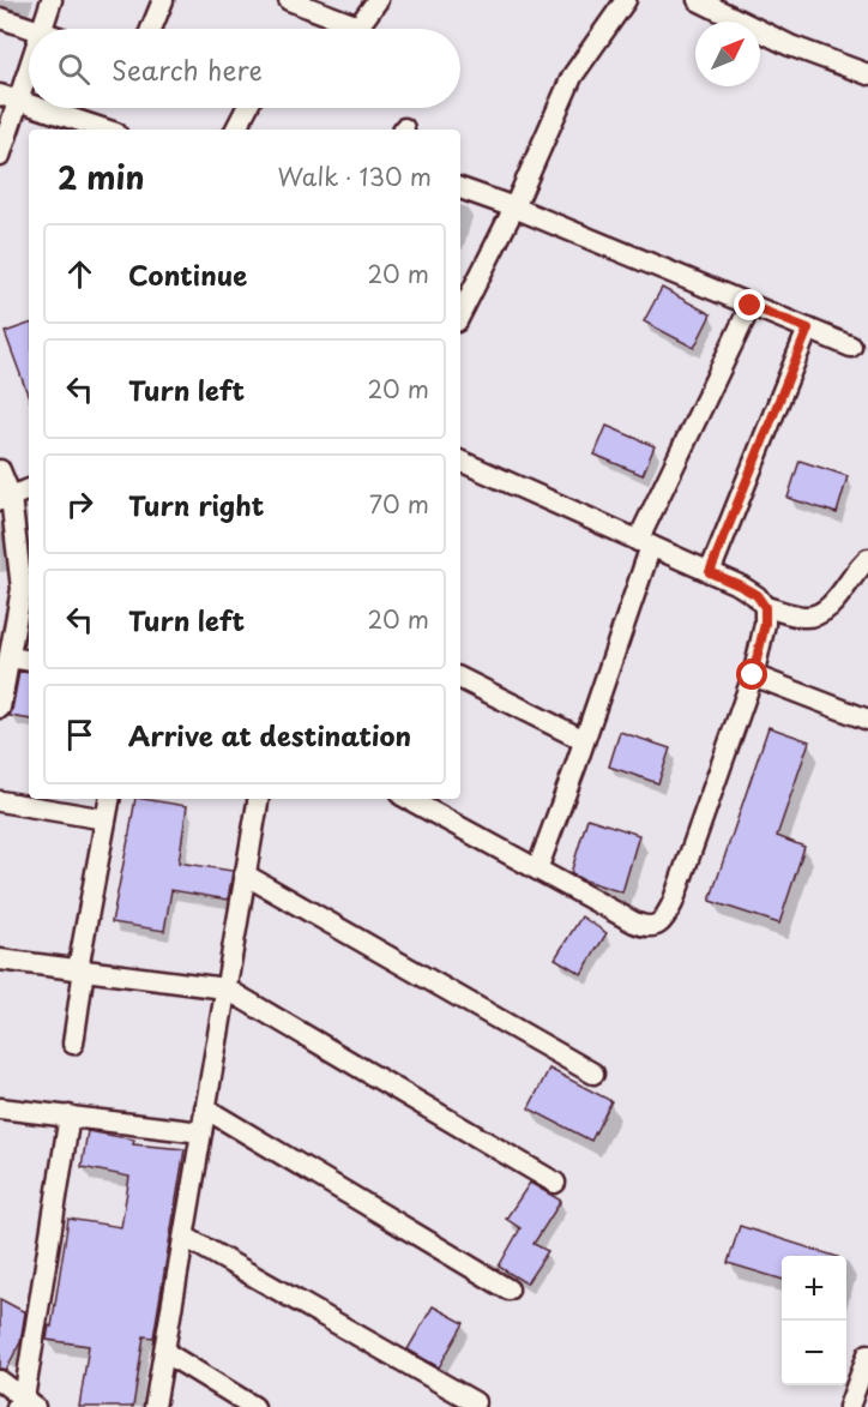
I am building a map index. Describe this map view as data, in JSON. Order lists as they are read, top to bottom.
{
  "north": "top right",
  "page": {
    "search": "Search here",
    "heading": ["2 min", "Walk · 130 m"],
    "list": [
      ["Continue", "20 m"],
      ["Turn left", "20 m"],
      ["Turn right", "70 m"],
      ["Turn left", "20 m"],
      "Arrive at destination"
    ],
    "map_buttons": ["+", "−"]
  }
}
